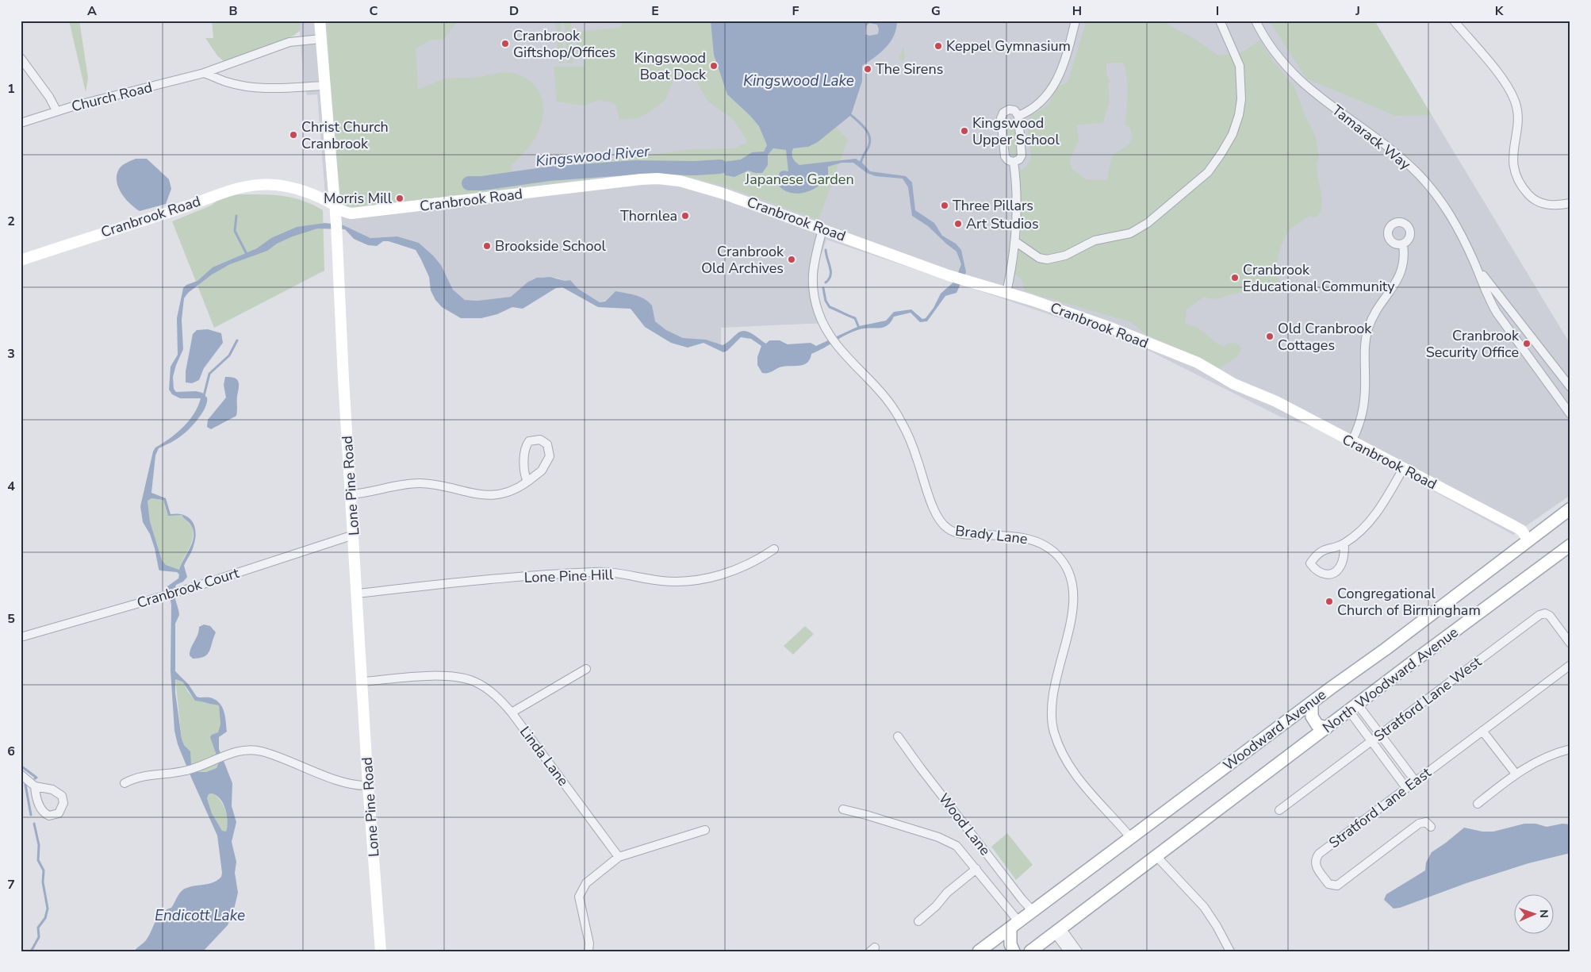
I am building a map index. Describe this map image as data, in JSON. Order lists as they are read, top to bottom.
{
  "streets": {
    "main road": ["North Woodward Avenue", "Woodward Avenue"],
    "street": [
      "Church Road",
      "Tamarack Way",
      "Cranbrook Road",
      "Lone Pine Road",
      "Brady Lane",
      "Lone Pine Hill",
      "Cranbrook Court",
      "Stratford Lane West",
      "Linda Lane",
      "Stratford Lane East",
      "Wood Lane"
    ]
  },
  "crossings": [
    ["Church Road", "Lone Pine Road"],
    ["Cranbrook Road", "Lone Pine Road"],
    ["Cranbrook Road", "Brady Lane"],
    ["Cranbrook Road", "Woodward Avenue"],
    ["Lone Pine Road", "Lone Pine Hill"],
    ["Lone Pine Road", "Cranbrook Court"],
    ["Lone Pine Road", "Linda Lane"],
    ["Brady Lane", "Woodward Avenue"],
    ["Woodward Avenue", "Wood Lane"]
  ],
  "water": ["Kingswood Lake", "Kingswood River", "Endicott Lake"],
  "parks": ["Japanese Garden"],
  "places": [
    "Cranbrook Giftshop/Offices",
    "Keppel Gymnasium",
    "Kingswood Boat Dock",
    "The Sirens",
    "Kingswood Upper School",
    "Christ Church Cranbrook",
    "Morris Mill",
    "Three Pillars",
    "Thornlea",
    "Art Studios",
    "Brookside School",
    "Cranbrook Old Archives",
    "Cranbrook Educational Community",
    "Old Cranbrook Cottages",
    "Cranbrook Security Office",
    "Congregational Church of Birmingham"
  ],
  "north": "right",
  "grid": {
    "columns": [
      "A",
      "B",
      "C",
      "D",
      "E",
      "F",
      "G",
      "H",
      "I",
      "J",
      "K"
    ],
    "rows": [
      "1",
      "2",
      "3",
      "4",
      "5",
      "6",
      "7"
    ]
  }
}
